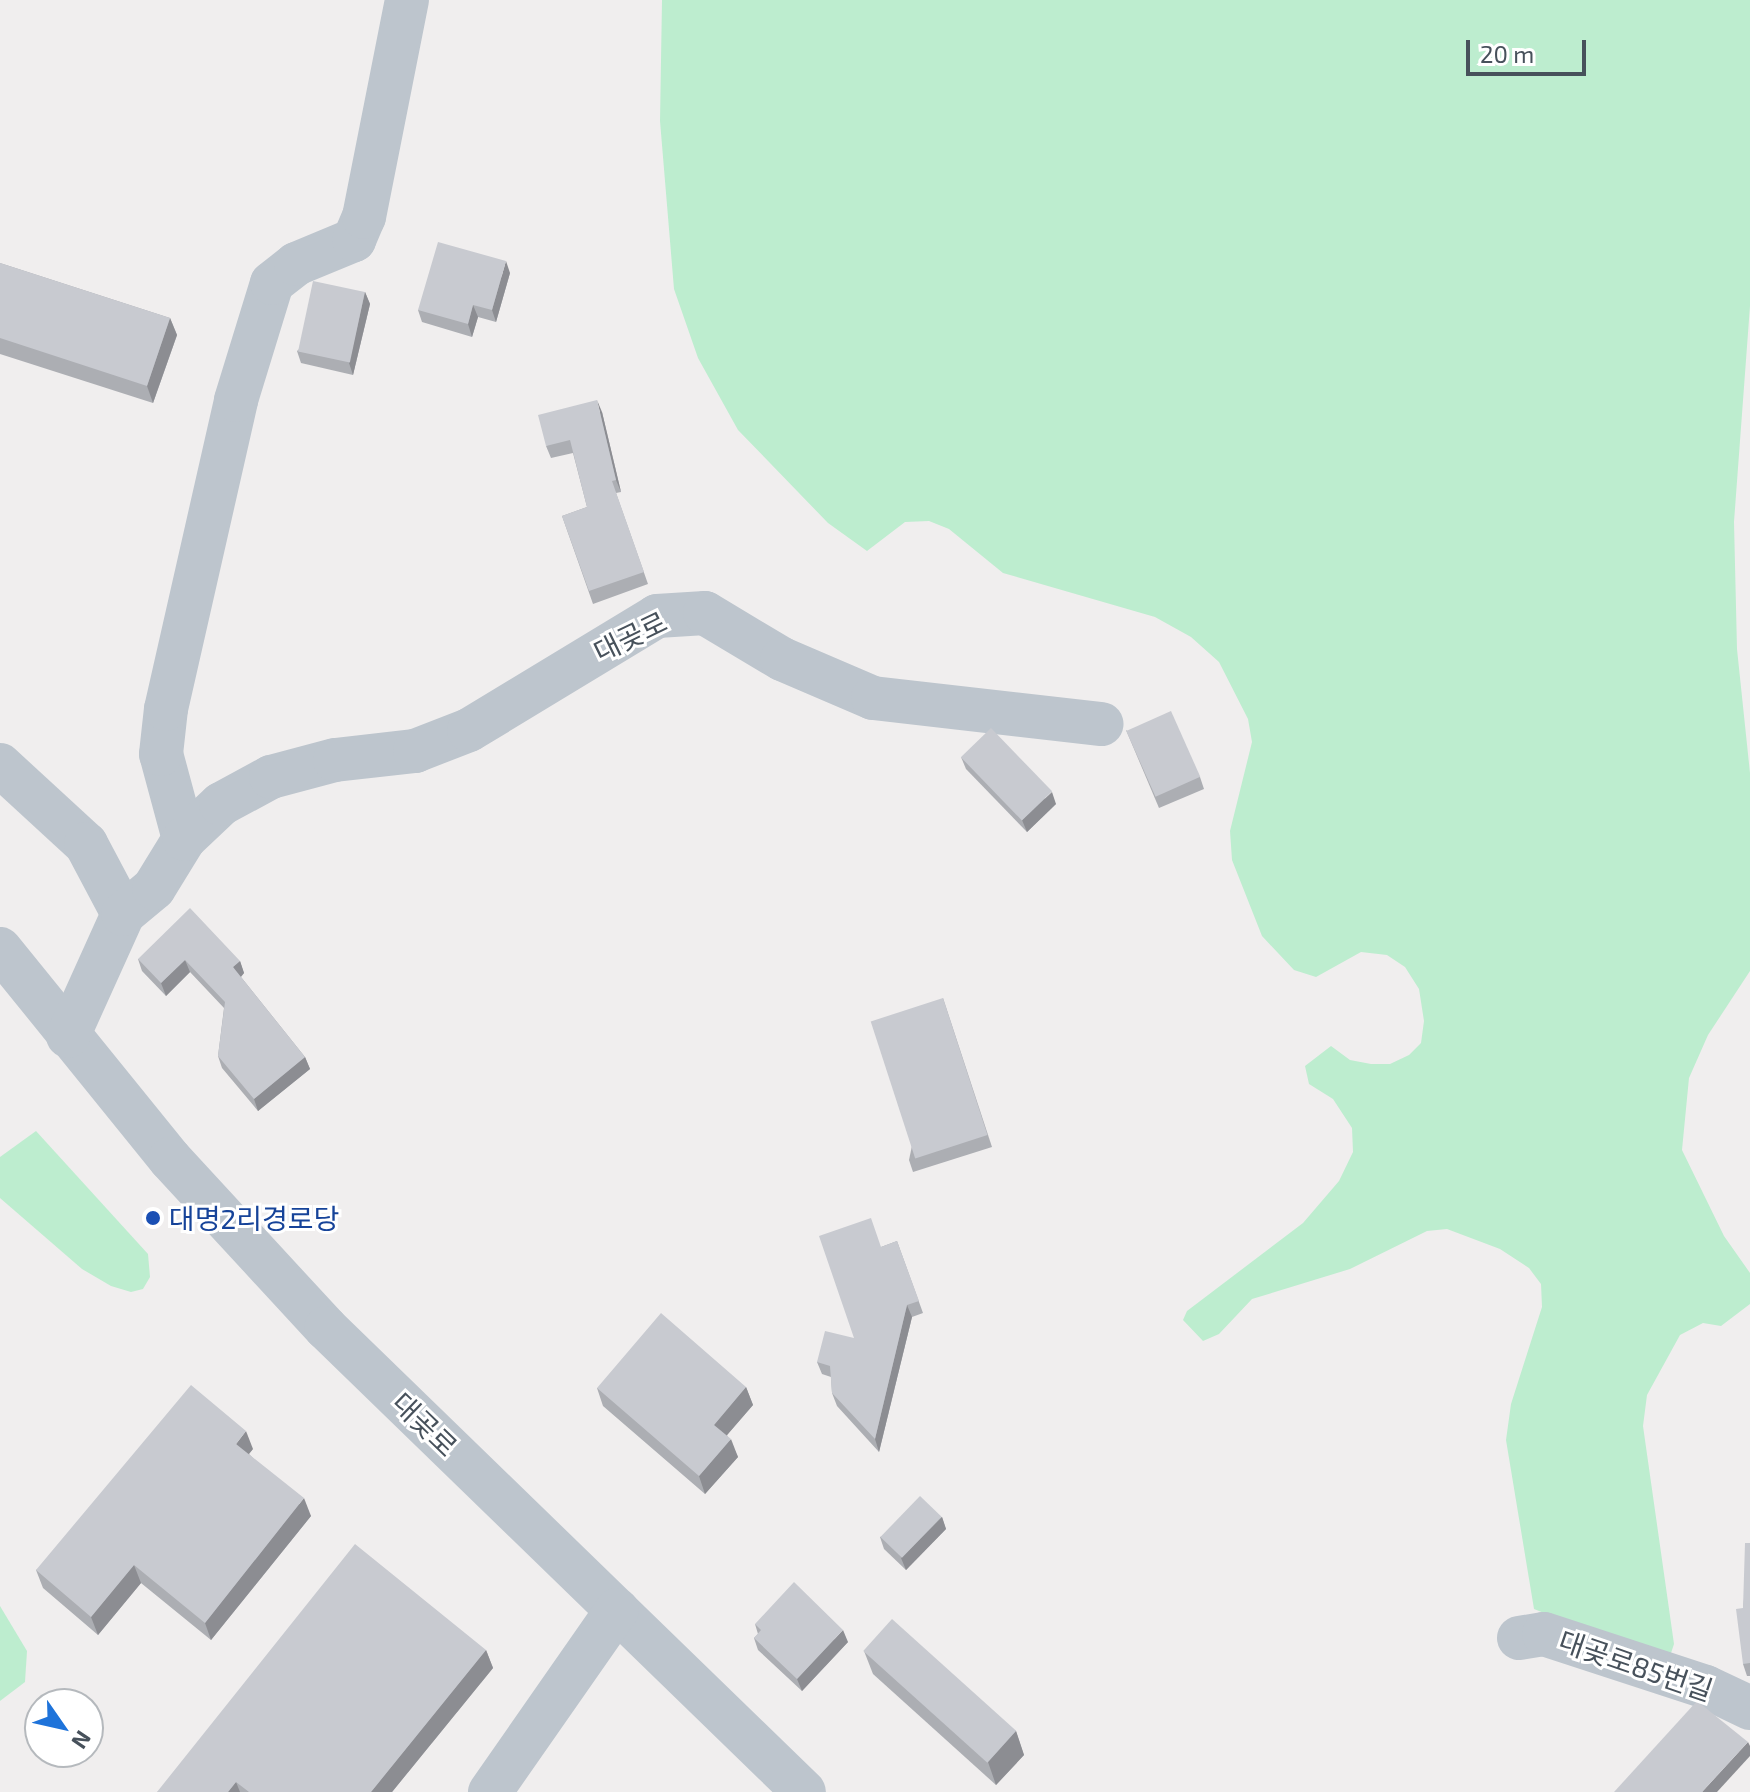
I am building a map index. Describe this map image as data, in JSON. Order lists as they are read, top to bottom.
{
  "streets": {
    "street": ["대곶로", "대곶로85번길"]
  },
  "places": ["대명2리경로당"],
  "scale_bar": "20 m",
  "north": "bottom right"
}
